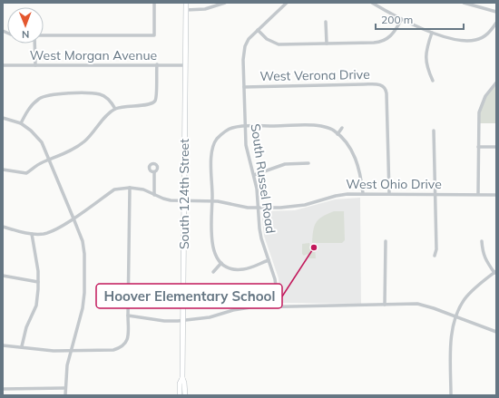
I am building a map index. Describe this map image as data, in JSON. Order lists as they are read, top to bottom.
{
  "streets": {
    "street": [
      "West Morgan Avenue",
      "West Verona Drive",
      "South Russel Road",
      "West Ohio Drive",
      "South 124th Street"
    ]
  },
  "crossings": [
    ["West Morgan Avenue", "South 124th Street"],
    ["West Verona Drive", "South Russel Road"],
    ["West Verona Drive", "West Ohio Drive"],
    ["South Russel Road", "West Ohio Drive"],
    ["West Ohio Drive", "South 124th Street"]
  ],
  "places": ["Hoover Elementary School"],
  "scale_bar": "200 m",
  "north": "bottom"
}
